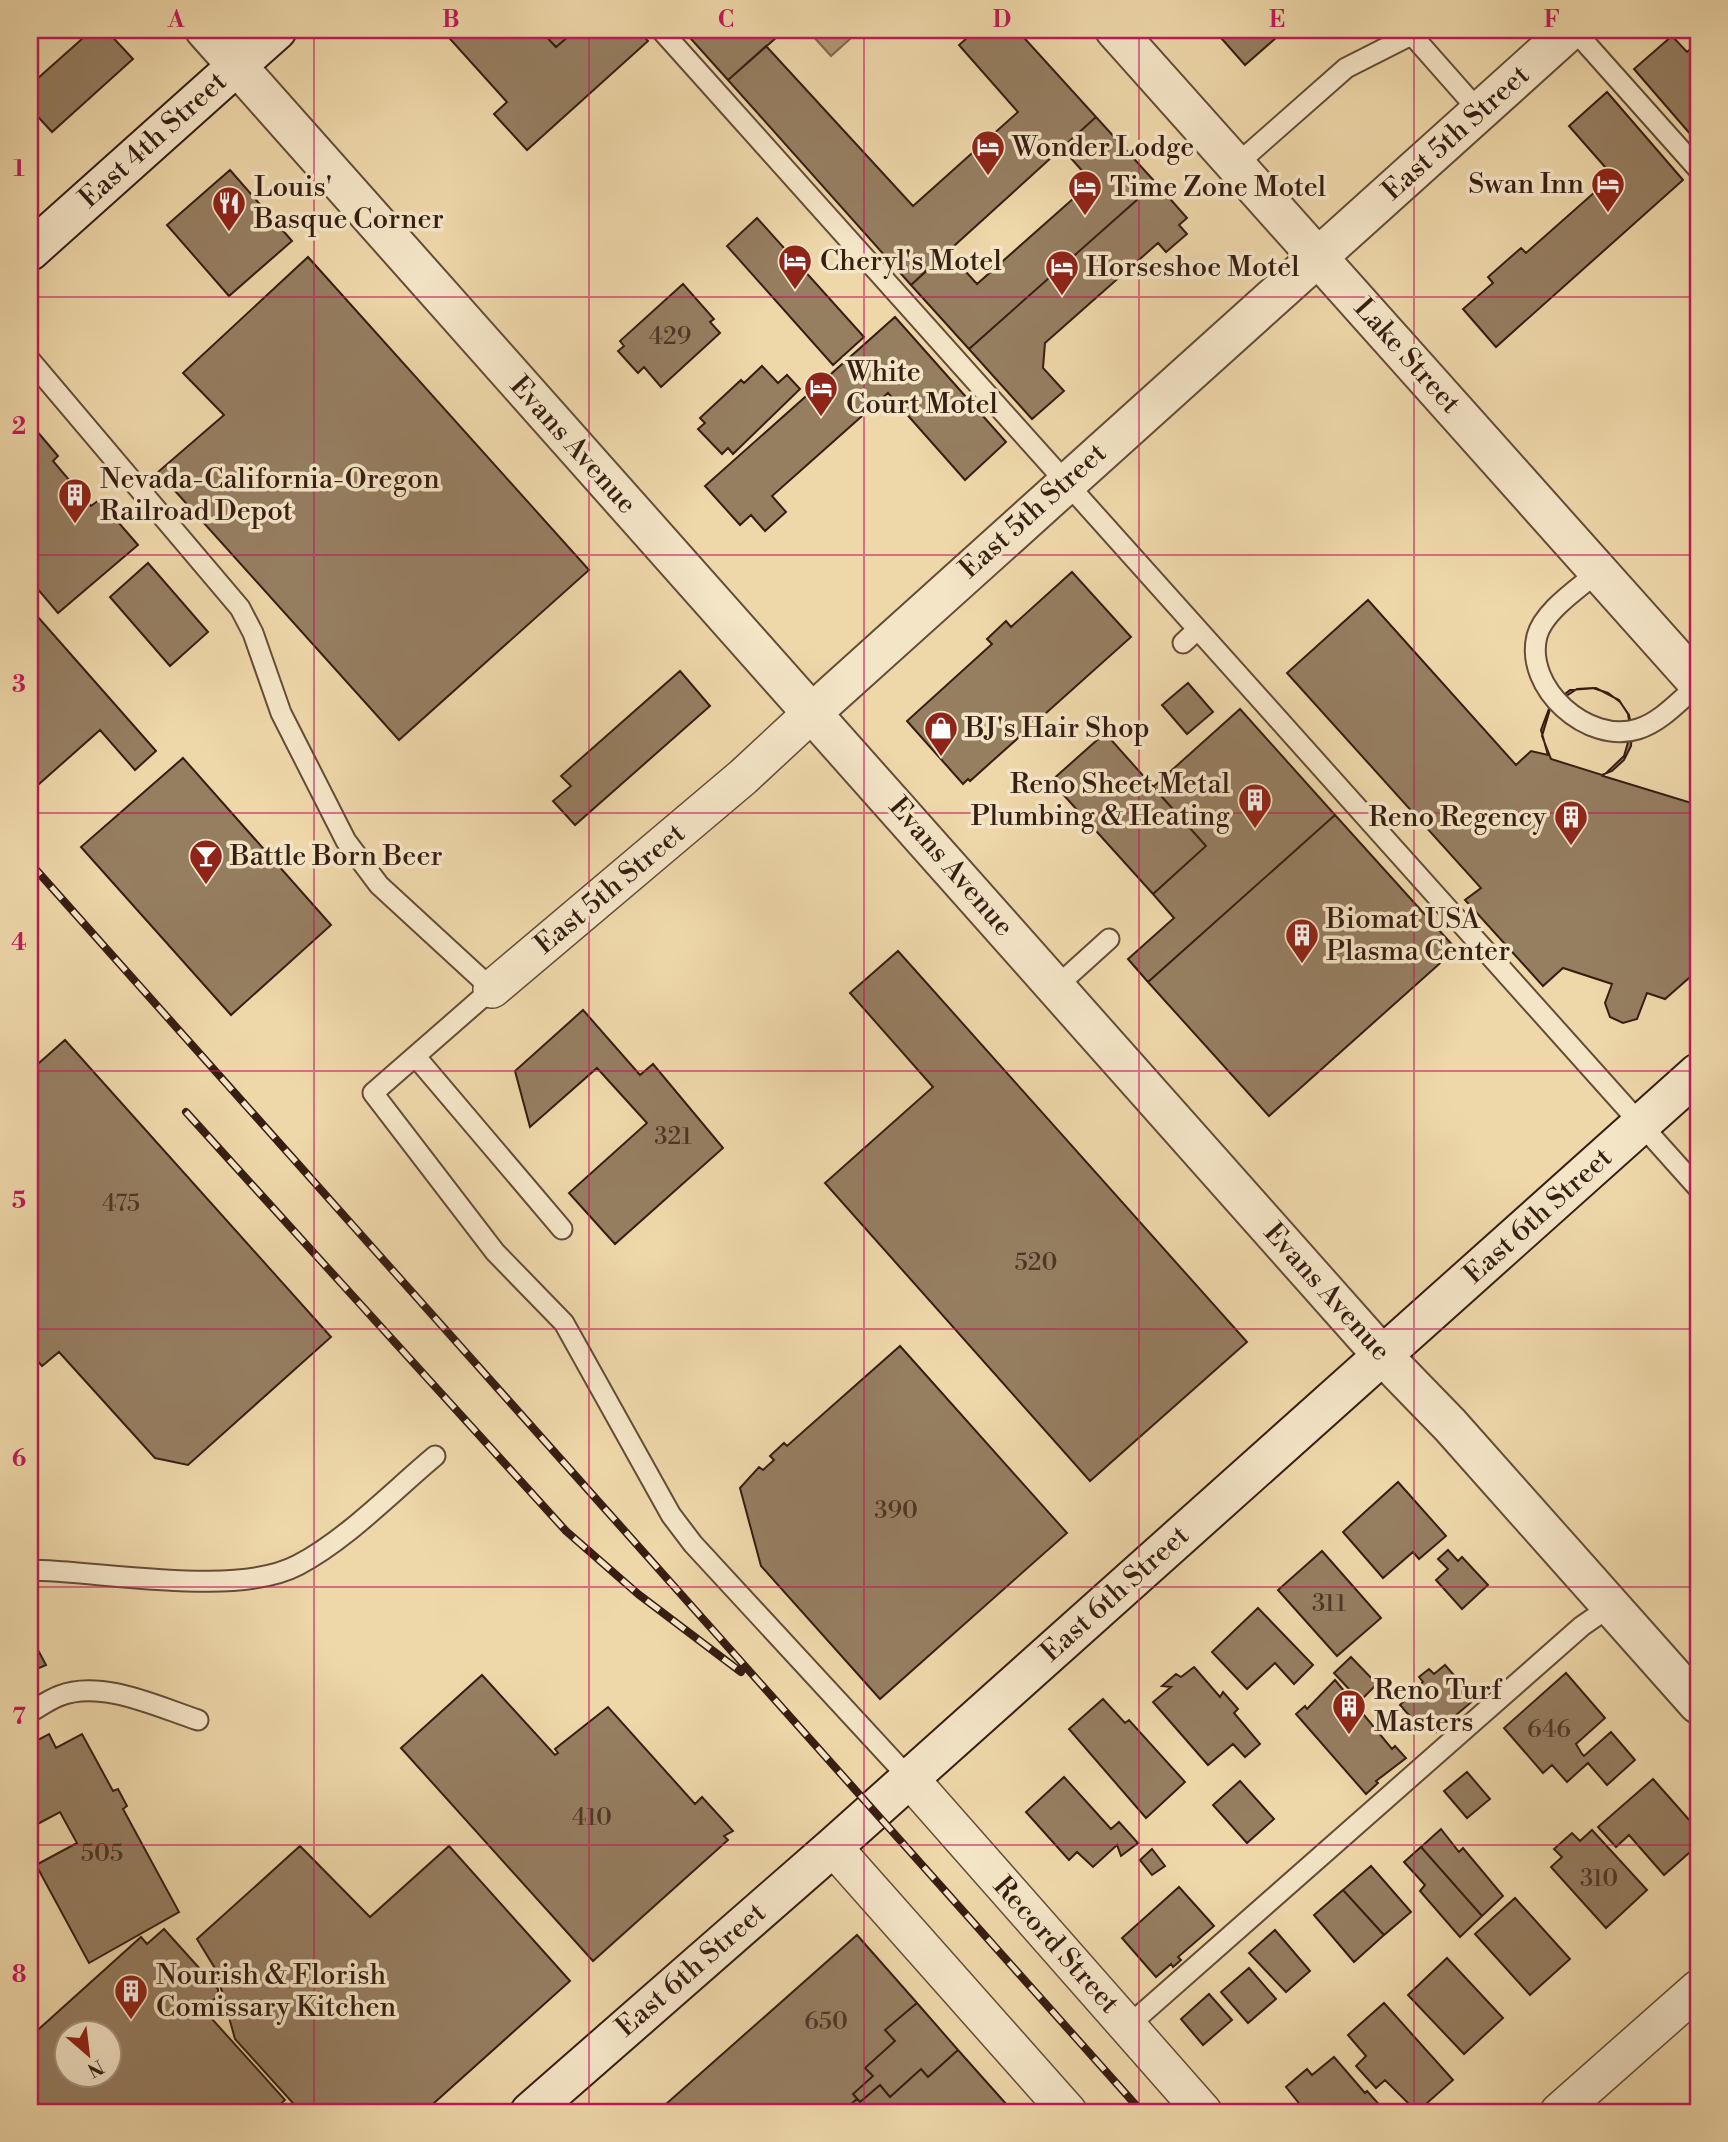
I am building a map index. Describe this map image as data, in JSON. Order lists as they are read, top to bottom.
{
  "streets": {
    "street": [
      "East 5th Street",
      "East 4th Street",
      "Lake Street",
      "Evans Avenue",
      "East 6th Street",
      "Record Street"
    ]
  },
  "crossings": [
    ["East 5th Street", "Lake Street"],
    ["East 5th Street", "Evans Avenue"],
    ["East 4th Street", "Evans Avenue"],
    ["Evans Avenue", "East 6th Street"],
    ["East 6th Street", "Record Street"]
  ],
  "places": {
    "hotel": [
      "Wonder Lodge",
      "Swan Inn",
      "Time Zone Motel",
      "Cheryl's Motel",
      "Horseshoe Motel",
      "White Court Motel"
    ],
    "restaurant": ["Louis' Basque Corner"],
    "building": [
      "Nevada-California-Oregon Railroad Depot",
      "Reno Sheet Metal Plumbing & Heating",
      "Reno Regency",
      "Biomat USA Plasma Center",
      "Reno Turf Masters",
      "Nourish & Florish Comissary Kitchen"
    ],
    "shop": ["BJ's Hair Shop"],
    "bar": ["Battle Born Beer"]
  },
  "house_numbers": [
    "429",
    "321",
    "475",
    "520",
    "390",
    "311",
    "646",
    "410",
    "505",
    "310",
    "650"
  ],
  "north": "bottom right",
  "grid": {
    "columns": [
      "A",
      "B",
      "C",
      "D",
      "E",
      "F"
    ],
    "rows": [
      "1",
      "2",
      "3",
      "4",
      "5",
      "6",
      "7",
      "8"
    ]
  }
}
